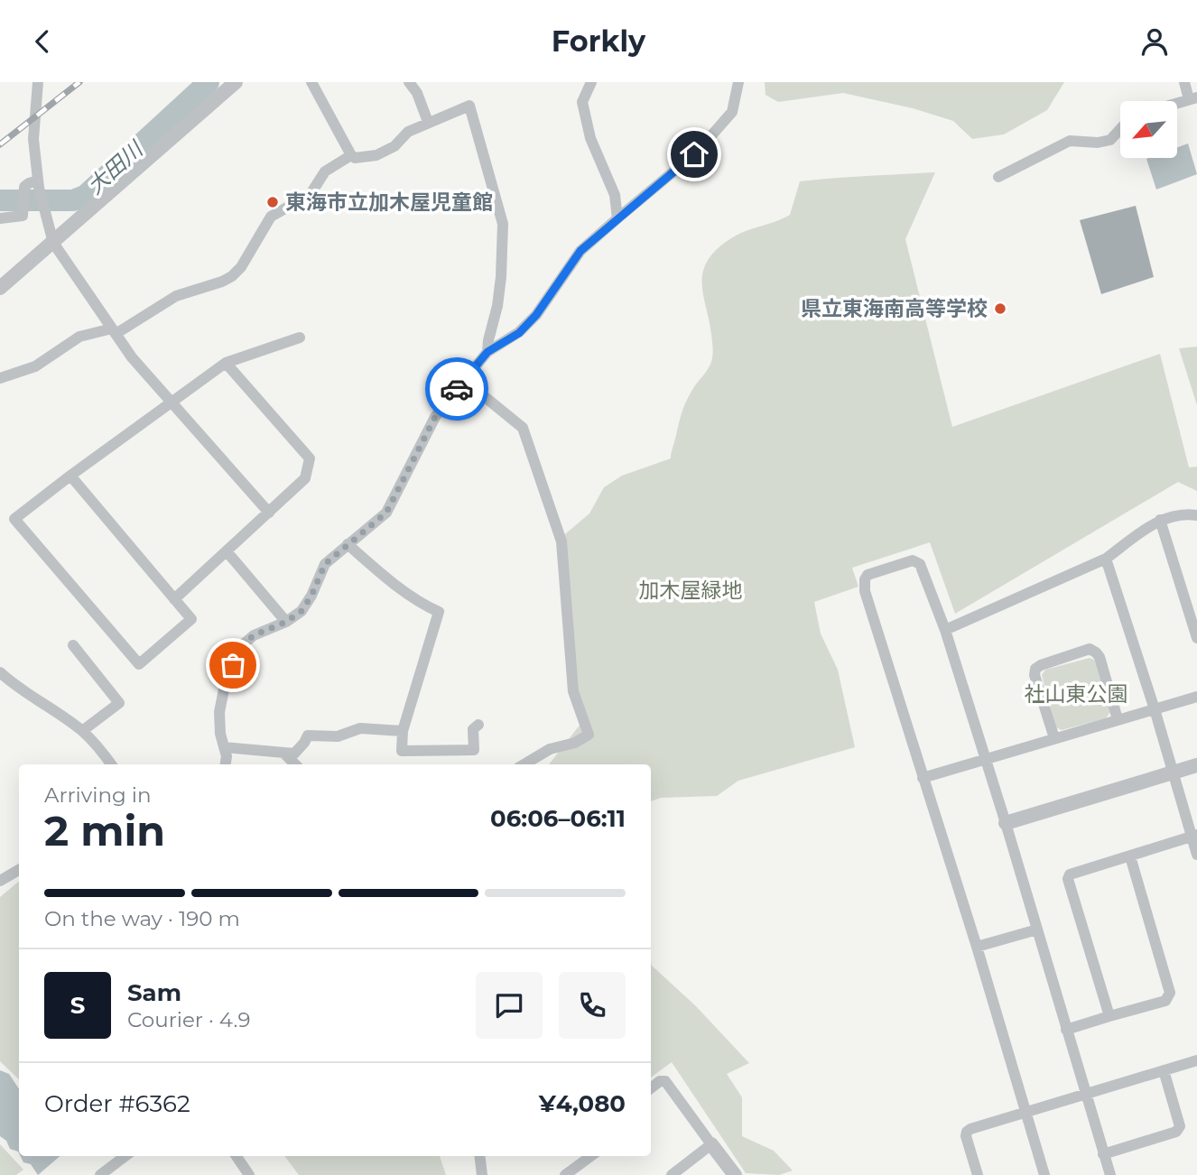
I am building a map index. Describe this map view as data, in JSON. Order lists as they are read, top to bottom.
{
  "water": ["大田川"],
  "parks": ["加木屋緑地", "社山東公園"],
  "places": ["東海市立加木屋児童館", "県立東海南高等学校"],
  "north": "bottom left",
  "page": {
    "header": "Forkly",
    "heading": ["2 min", "Arriving in", "06:06–06:11"],
    "panel": [
      "Sam",
      "Courier · 4.9",
      "Order #6362",
      "¥4,080"
    ],
    "bar": "On the way · 190 m",
    "round": "S"
  }
}
